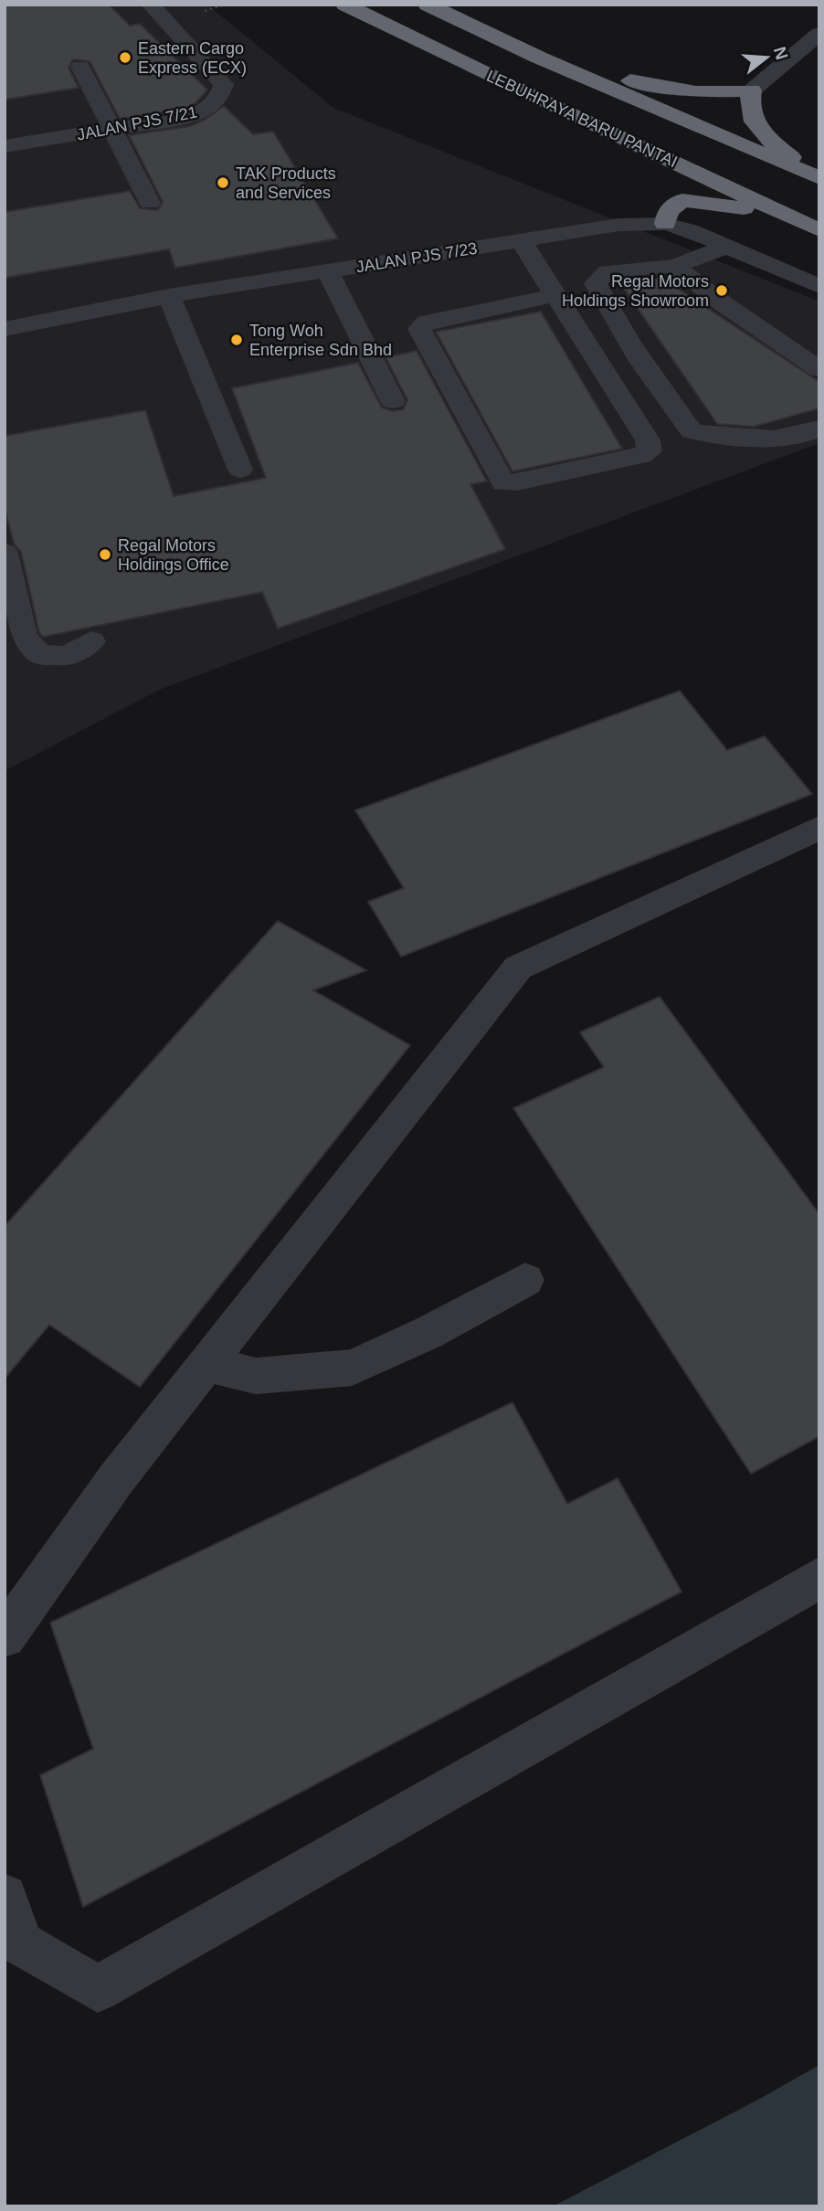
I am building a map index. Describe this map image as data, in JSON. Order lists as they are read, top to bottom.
{
  "streets": {
    "highway": ["LEBUHRAYA BARU PANTAI"],
    "street": ["JALAN PJS 7/21", "JALAN PJS 7/23"]
  },
  "places": [
    "Eastern Cargo Express (ECX)",
    "TAK Products and Services",
    "Regal Motors Holdings Showroom",
    "Tong Woh Enterprise Sdn Bhd",
    "Regal Motors Holdings Office"
  ],
  "north": "right"
}
